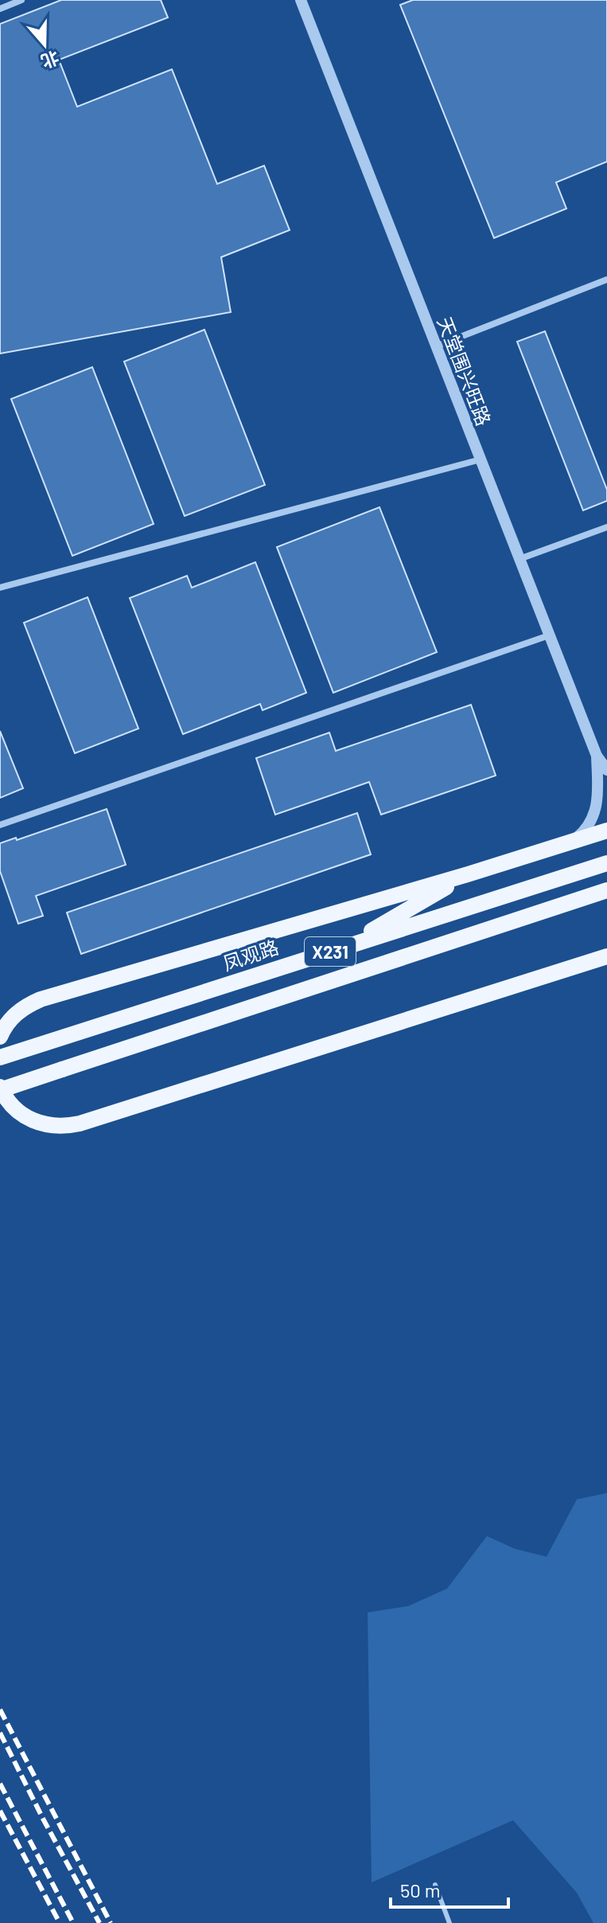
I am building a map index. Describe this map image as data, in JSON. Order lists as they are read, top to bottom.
{
  "streets": {
    "main road": ["X231", "凤观路"],
    "street": ["天堂围兴旺路"]
  },
  "scale_bar": "50 m",
  "north": "bottom"
}
